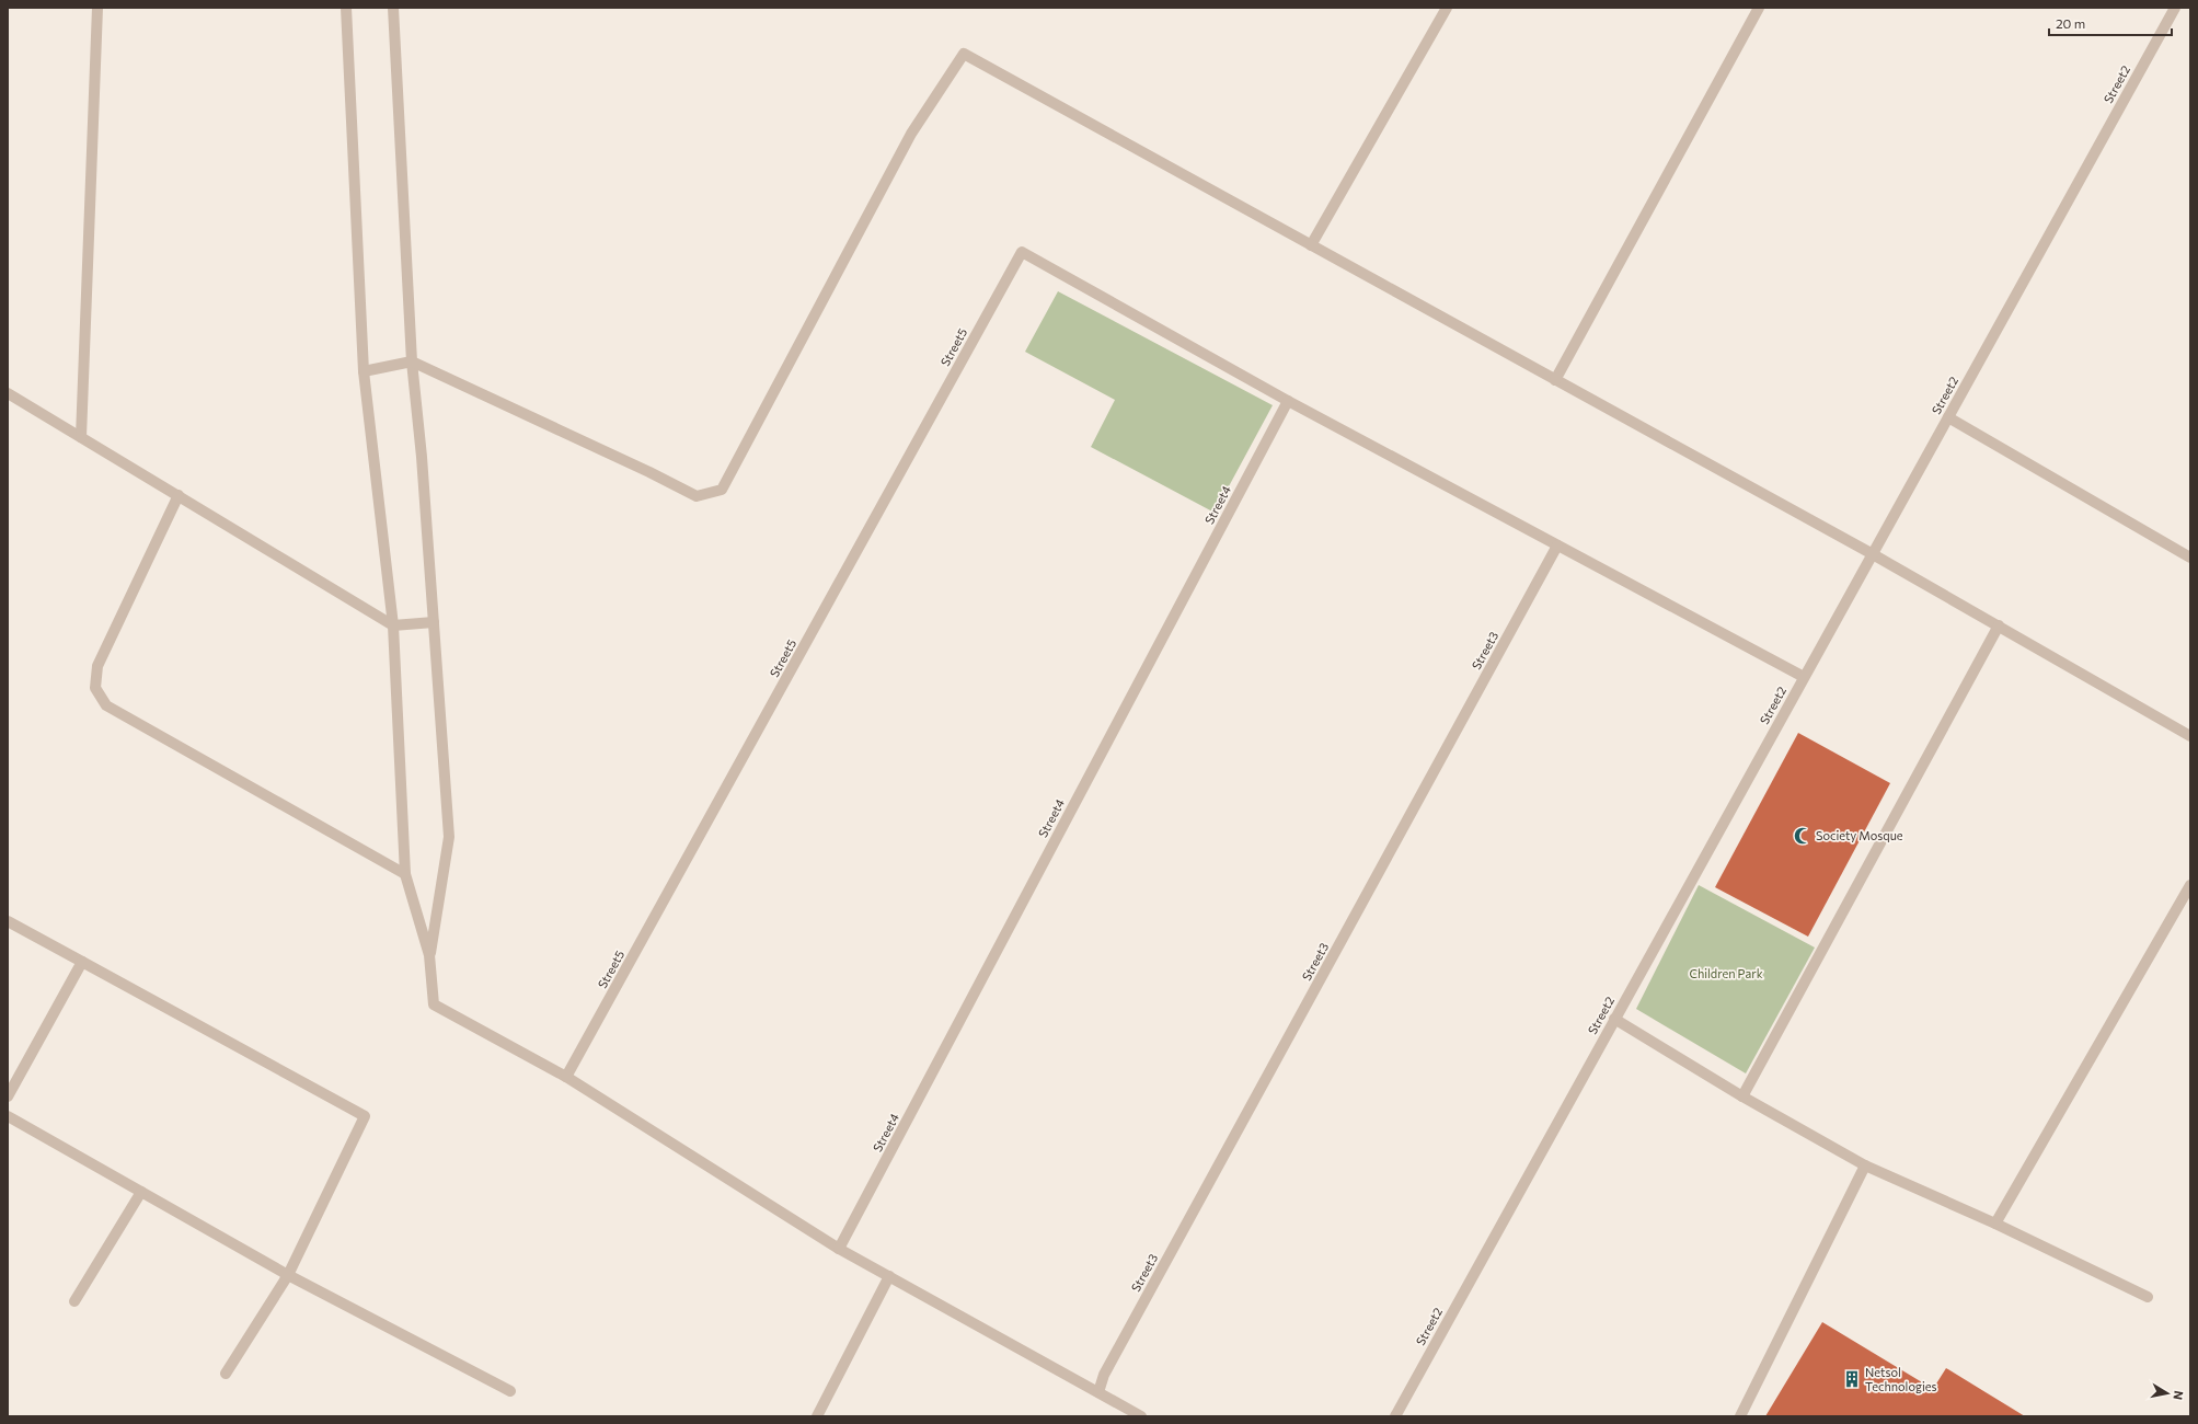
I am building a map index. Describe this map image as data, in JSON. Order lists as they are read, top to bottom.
{
  "streets": {
    "street": [
      "Street2",
      "Street5",
      "Street4",
      "Street3"
    ]
  },
  "crossings": [
    ["Street5", "Street4"]
  ],
  "parks": ["Children Park"],
  "places": {
    "mosque": ["Society Mosque"],
    "building": ["Netsol Technologies"]
  },
  "scale_bar": "20 m",
  "north": "right"
}
